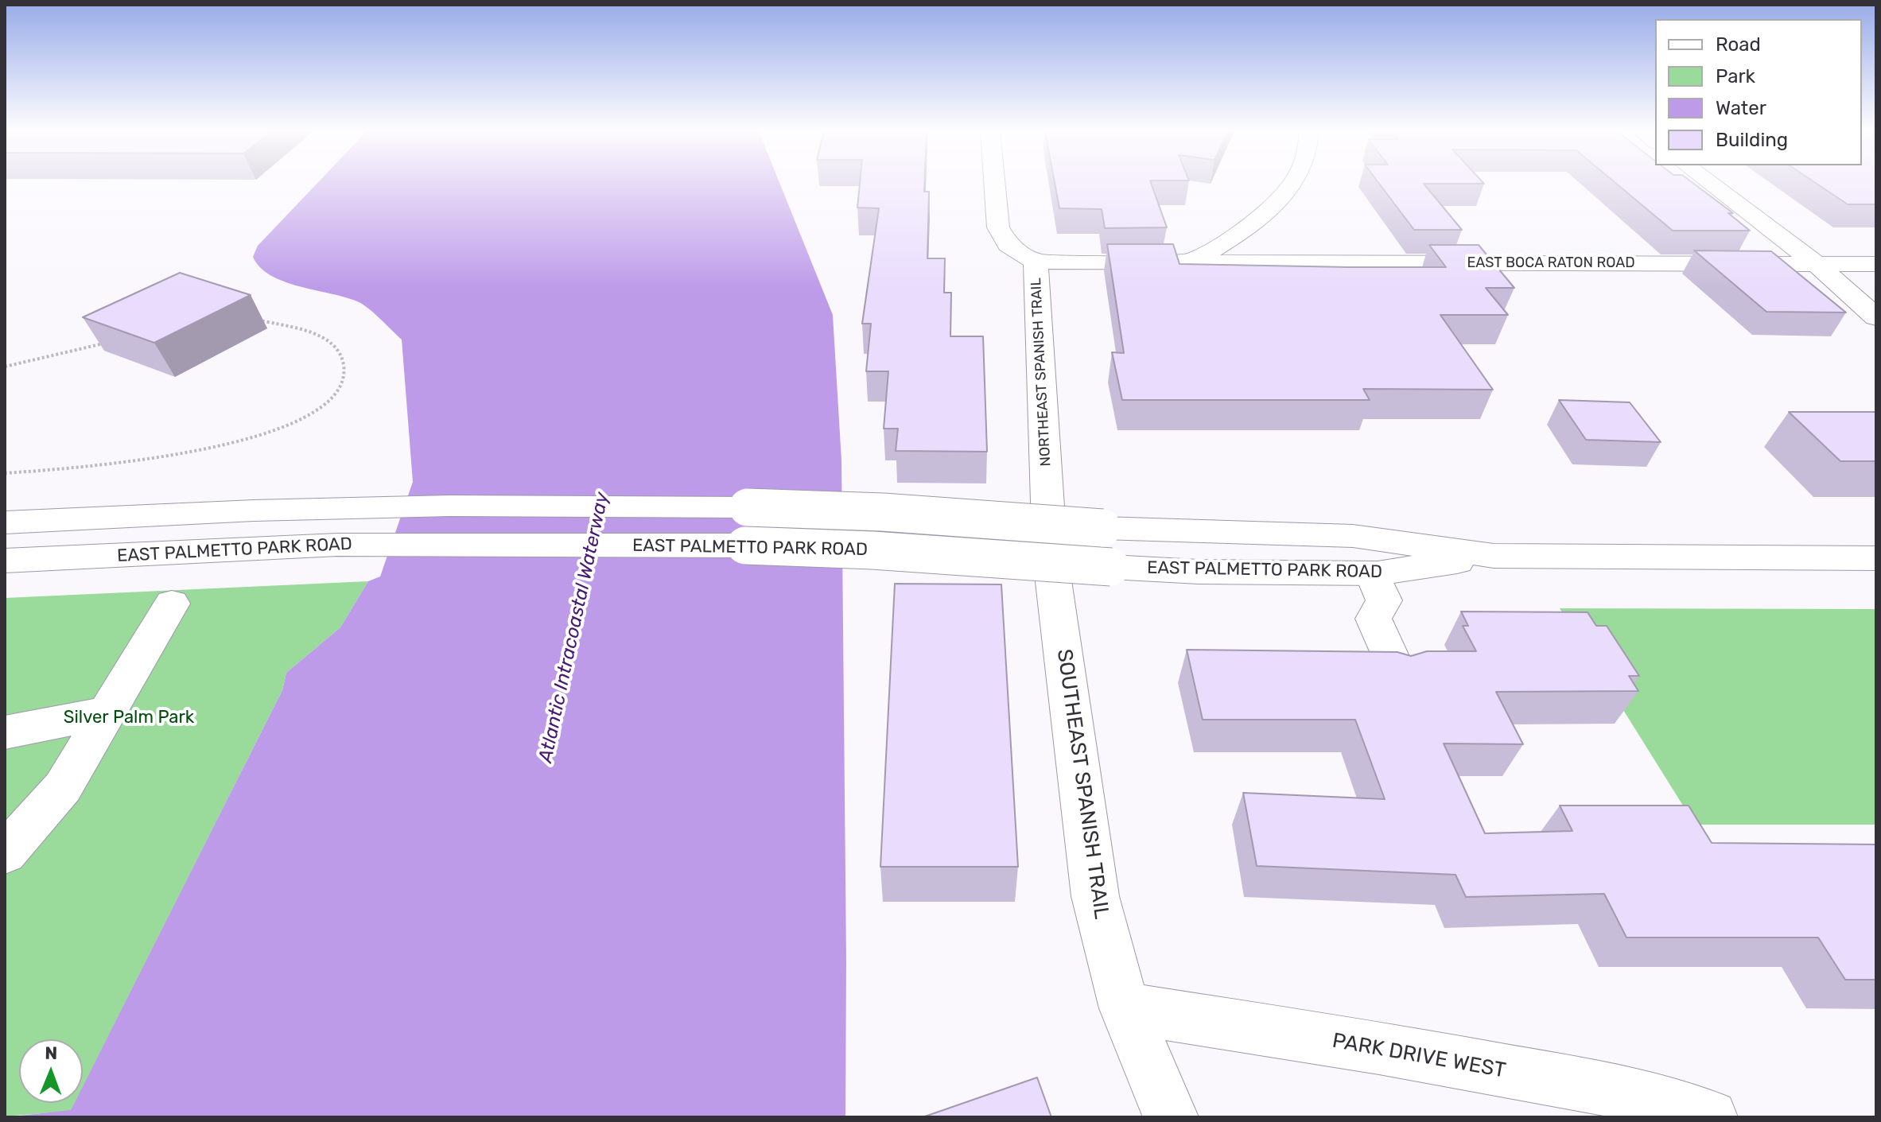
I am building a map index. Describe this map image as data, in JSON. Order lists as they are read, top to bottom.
{
  "streets": {
    "street": [
      "EAST BOCA RATON ROAD",
      "NORTHEAST SPANISH TRAIL",
      "EAST PALMETTO PARK ROAD",
      "SOUTHEAST SPANISH TRAIL",
      "PARK DRIVE WEST"
    ]
  },
  "crossings": [
    ["EAST BOCA RATON ROAD", "NORTHEAST SPANISH TRAIL"],
    ["NORTHEAST SPANISH TRAIL", "SOUTHEAST SPANISH TRAIL"],
    ["SOUTHEAST SPANISH TRAIL", "PARK DRIVE WEST"]
  ],
  "water": ["Atlantic Intracoastal Waterway"],
  "parks": ["Silver Palm Park"],
  "legend": [
    "Road",
    "Park",
    "Water",
    "Building"
  ],
  "north": "top"
}
